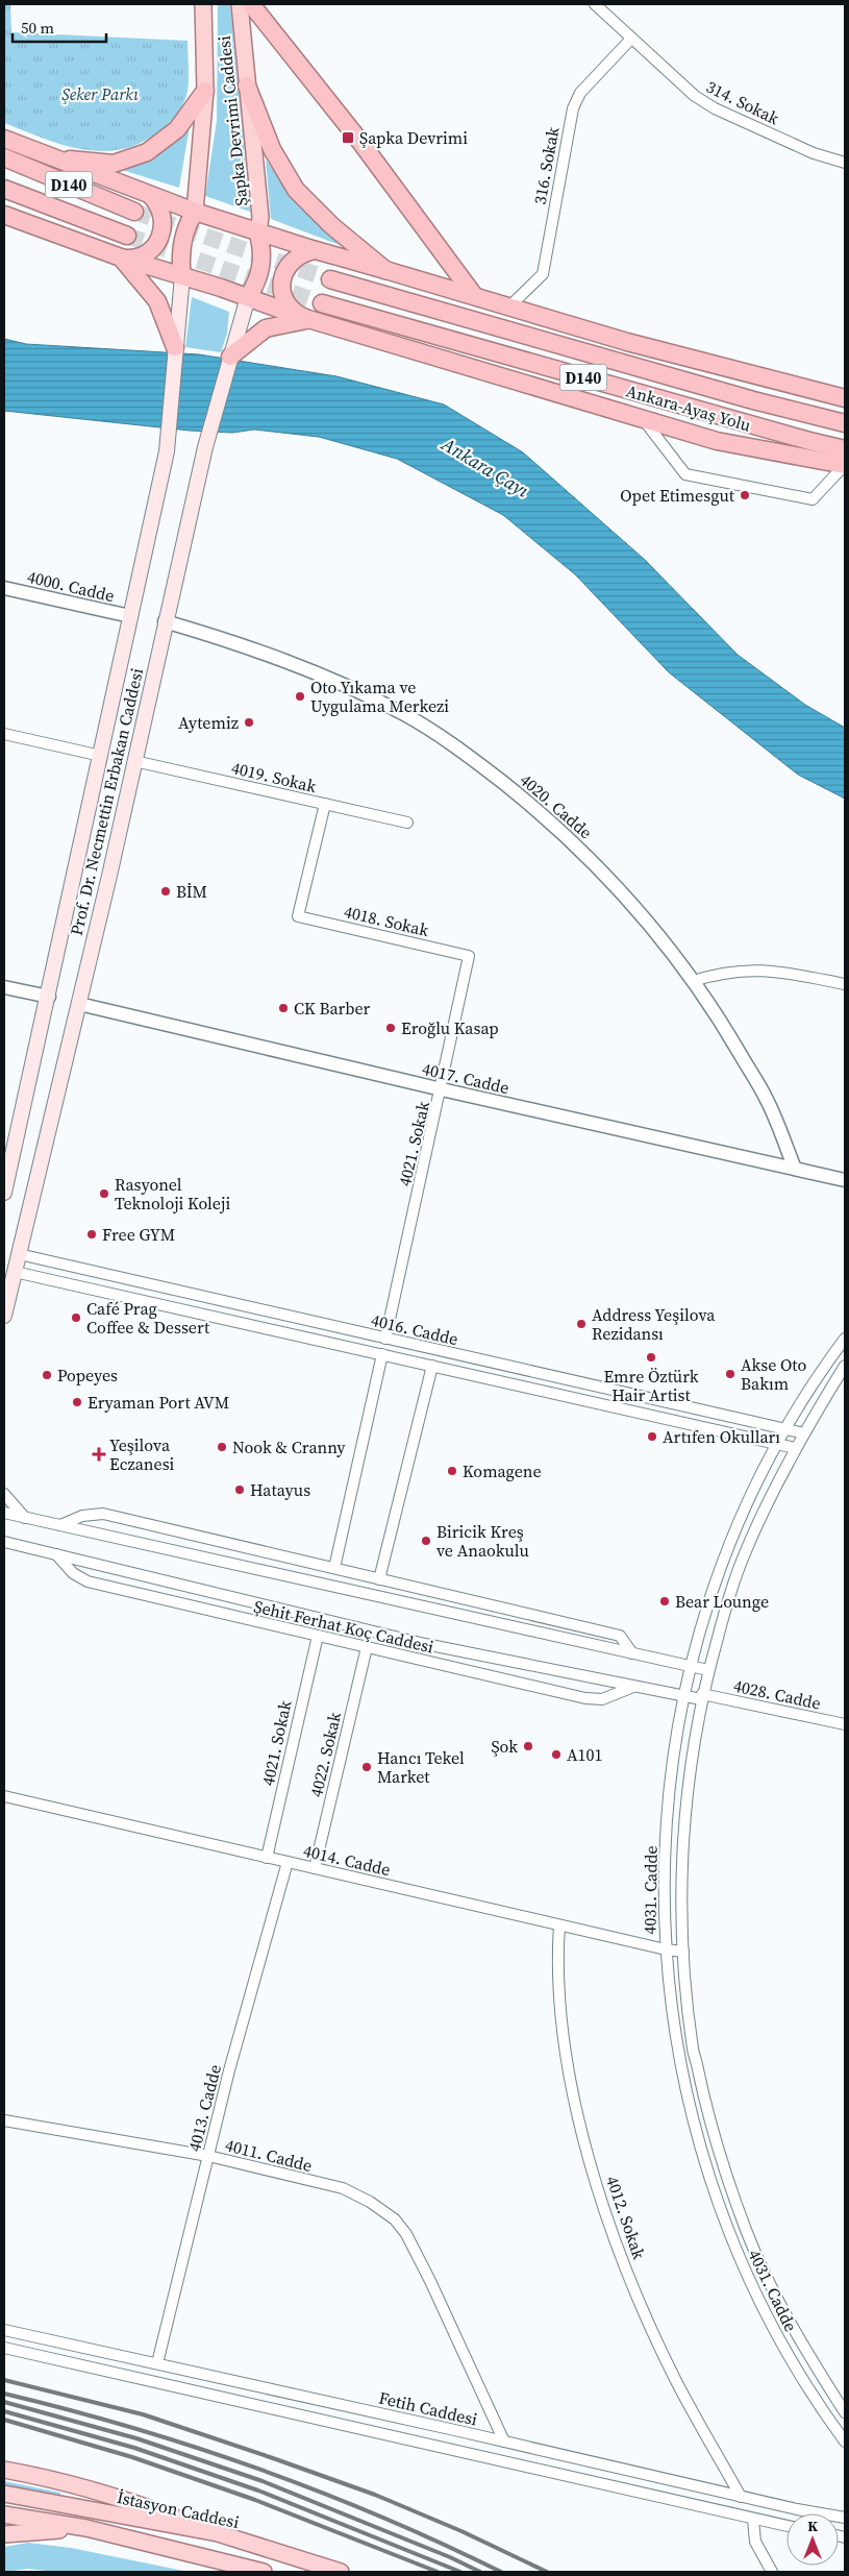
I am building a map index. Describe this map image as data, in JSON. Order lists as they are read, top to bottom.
{
  "streets": {
    "highway": ["D140", "Ankara-Ayaş Yolu"],
    "main road": ["Şapka Devrimi Caddesi", "Prof. Dr. Necmettin Erbakan Caddesi", "İstasyon Caddesi"],
    "street": [
      "314. Sokak",
      "316. Sokak",
      "4000. Cadde",
      "4019. Sokak",
      "4020. Cadde",
      "4018. Sokak",
      "4017. Cadde",
      "4021. Sokak",
      "4016. Cadde",
      "Şehit Ferhat Koç Caddesi",
      "4028. Cadde",
      "4022. Sokak",
      "4014. Cadde",
      "4031. Cadde",
      "4013. Cadde",
      "4011. Cadde",
      "4012. Sokak",
      "Fetih Caddesi"
    ]
  },
  "crossings": [
    ["314. Sokak", "316. Sokak"],
    ["Şapka Devrimi Caddesi", "Prof. Dr. Necmettin Erbakan Caddesi"],
    ["4000. Cadde", "Prof. Dr. Necmettin Erbakan Caddesi"],
    ["4019. Sokak", "Prof. Dr. Necmettin Erbakan Caddesi"],
    ["4019. Sokak", "4018. Sokak"],
    ["Prof. Dr. Necmettin Erbakan Caddesi", "4020. Cadde"],
    ["Prof. Dr. Necmettin Erbakan Caddesi", "4017. Cadde"],
    ["Prof. Dr. Necmettin Erbakan Caddesi", "4016. Cadde"],
    ["4020. Cadde", "4017. Cadde"],
    ["4018. Sokak", "4021. Sokak"],
    ["4017. Cadde", "4021. Sokak"],
    ["4021. Sokak", "4016. Cadde"],
    ["4021. Sokak", "Şehit Ferhat Koç Caddesi"],
    ["4021. Sokak", "4014. Cadde"],
    ["4016. Cadde", "4031. Cadde"],
    ["Şehit Ferhat Koç Caddesi", "4028. Cadde"],
    ["Şehit Ferhat Koç Caddesi", "4022. Sokak"],
    ["Şehit Ferhat Koç Caddesi", "4031. Cadde"],
    ["4028. Cadde", "4031. Cadde"],
    ["4022. Sokak", "4014. Cadde"],
    ["4014. Cadde", "4031. Cadde"],
    ["4014. Cadde", "4013. Cadde"],
    ["4014. Cadde", "4012. Sokak"],
    ["4013. Cadde", "4011. Cadde"],
    ["4013. Cadde", "Fetih Caddesi"],
    ["4011. Cadde", "Fetih Caddesi"],
    ["4012. Sokak", "Fetih Caddesi"]
  ],
  "water": ["Ankara Çayı"],
  "parks": ["Şeker Parkı"],
  "places": {
    "transit": ["Şapka Devrimi"],
    "other": [
      "Opet Etimesgut",
      "Oto Yıkama ve Uygulama Merkezi",
      "Aytemiz",
      "BİM",
      "CK Barber",
      "Eroğlu Kasap",
      "Rasyonel Teknoloji Koleji",
      "Free GYM",
      "Café Prag Coffee & Dessert",
      "Address Yeşilova Rezidansı",
      "Emre Öztürk Hair Artist",
      "Akse Oto Bakım",
      "Popeyes",
      "Eryaman Port AVM",
      "Artıfen Okulları",
      "Nook & Cranny",
      "Komagene",
      "Hatayus",
      "Biricik Kreş ve Anaokulu",
      "Bear Lounge",
      "Şok",
      "A101",
      "Hancı Tekel Market"
    ],
    "health": ["Yeşilova Eczanesi"]
  },
  "scale_bar": "50 m",
  "north": "top"
}
